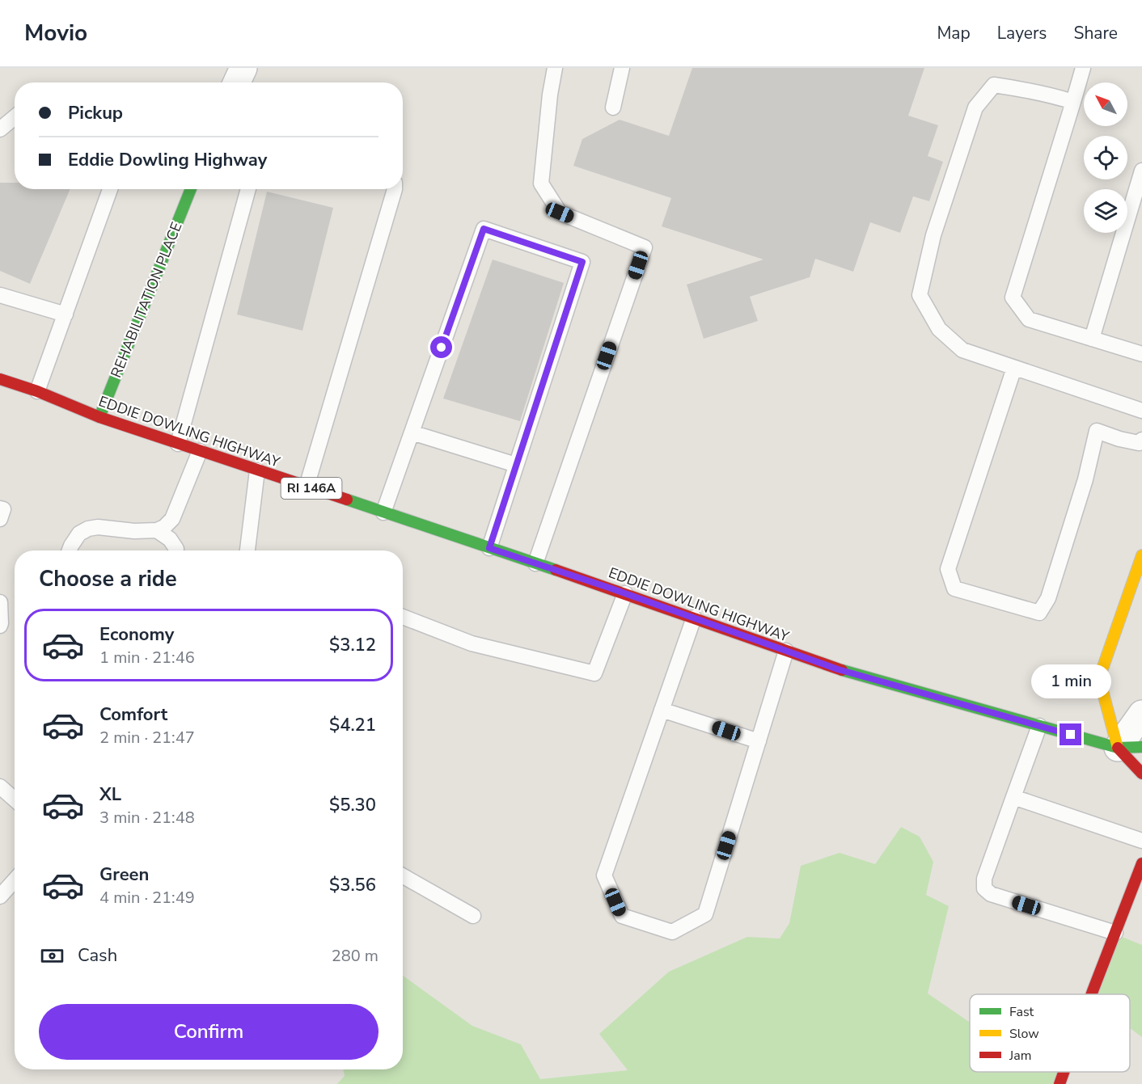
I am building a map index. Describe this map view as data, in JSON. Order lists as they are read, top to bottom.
{
  "streets": {
    "main road": ["REHABILITATION PLACE", "EDDIE DOWLING HIGHWAY", "RI 146A"]
  },
  "crossings": [
    ["REHABILITATION PLACE", "EDDIE DOWLING HIGHWAY"]
  ],
  "legend": ["Fast", "Slow", "Jam"],
  "north": "top left",
  "page": {
    "header": "Movio",
    "nav": ["Map", "Layers", "Share"],
    "banner": ["Pickup", "Eddie Dowling Highway"],
    "heading": "Choose a ride",
    "list": [
      {
        "name": "Economy",
        "note": "1 min · 21:46",
        "value": "$3.12"
      },
      {
        "name": "Comfort",
        "note": "2 min · 21:47",
        "value": "$4.21"
      },
      {
        "name": "XL",
        "note": "3 min · 21:48",
        "value": "$5.30"
      },
      {
        "name": "Green",
        "note": "4 min · 21:49",
        "value": "$3.56"
      }
    ],
    "bubble": "1 min",
    "pay": ["Cash", "280 m"],
    "buttons": "Confirm"
  }
}
